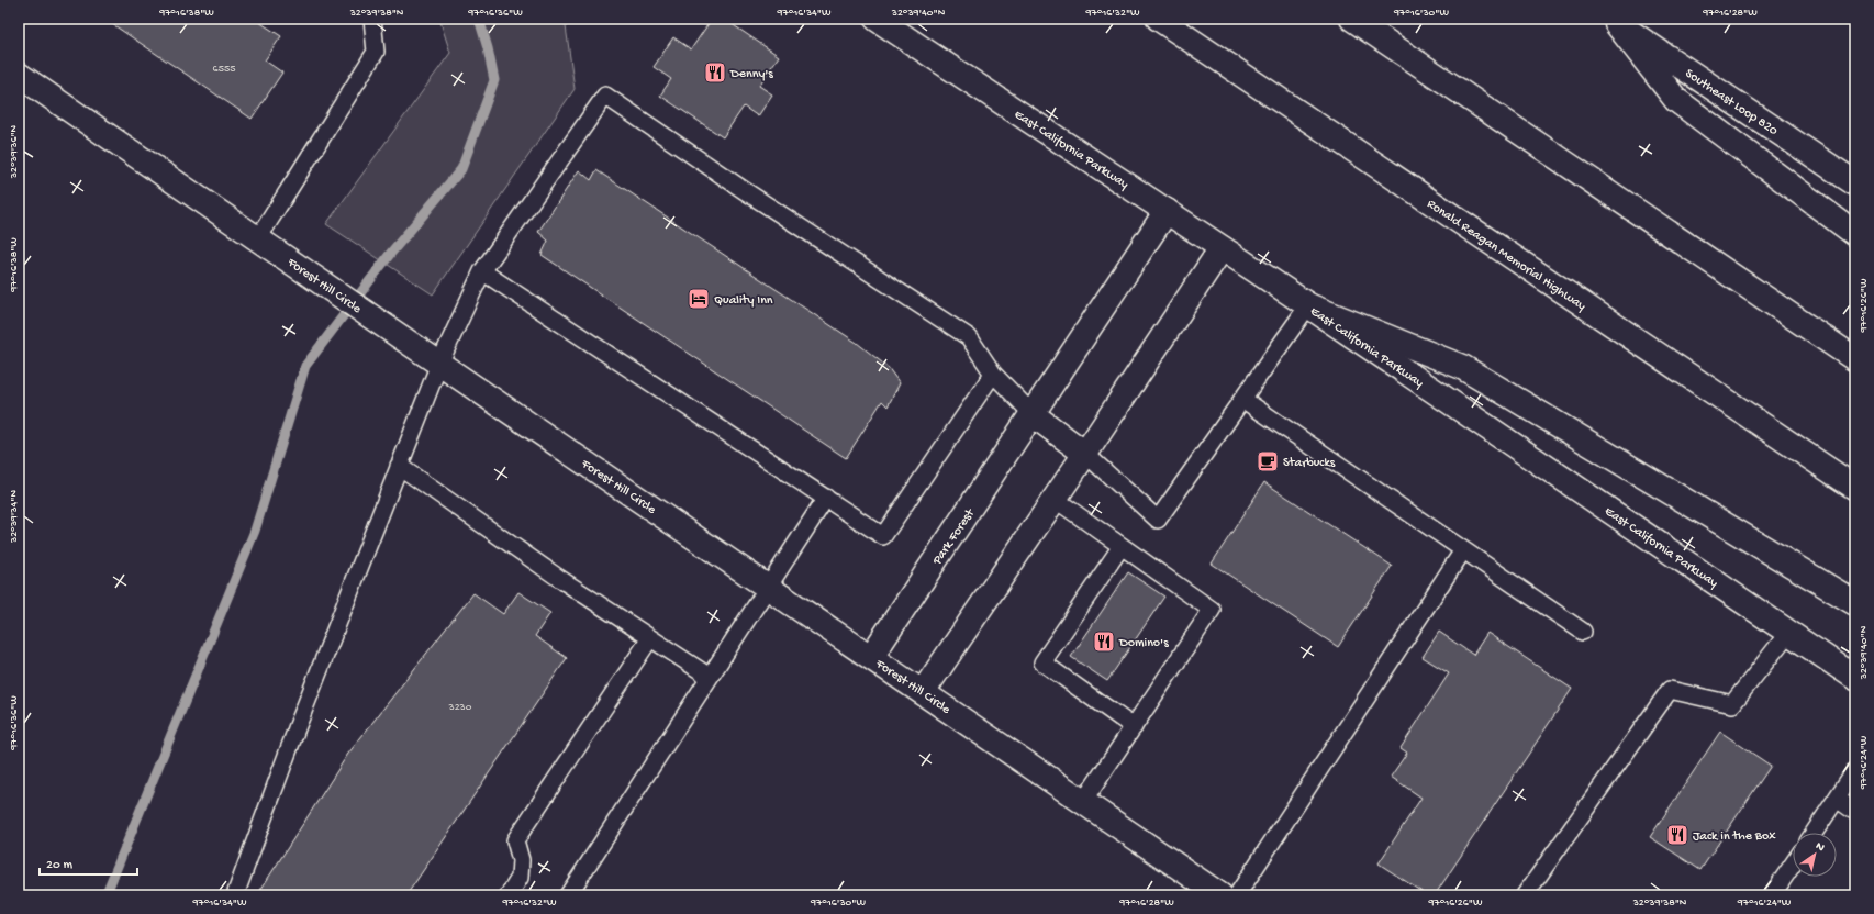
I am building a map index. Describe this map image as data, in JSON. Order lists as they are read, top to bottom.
{
  "streets": {
    "main road": [
      "Southeast Loop 820",
      "East California Parkway",
      "Ronald Reagan Memorial Highway",
      "Forest Hill Circle",
      "Park Forest"
    ]
  },
  "crossings": [
    ["East California Parkway", "Park Forest"],
    ["Forest Hill Circle", "Park Forest"]
  ],
  "places": {
    "restaurant": ["Denny's", "Domino's", "Jack in the Box"],
    "hotel": ["Quality Inn"],
    "cafe": ["Starbucks"]
  },
  "house_numbers": ["6555", "3230"],
  "scale_bar": "20 m",
  "north": "top right",
  "coordinates": [
    "97°16'38\"W",
    "32°39'38\"N",
    "97°16'36\"W",
    "97°16'34\"W",
    "32°39'40\"N",
    "97°16'32\"W",
    "97°16'30\"W",
    "97°16'28\"W",
    "32°39'36\"N",
    "97°16'26\"W",
    "32°39'34\"N",
    "97°16'24\"W"
  ]
}
